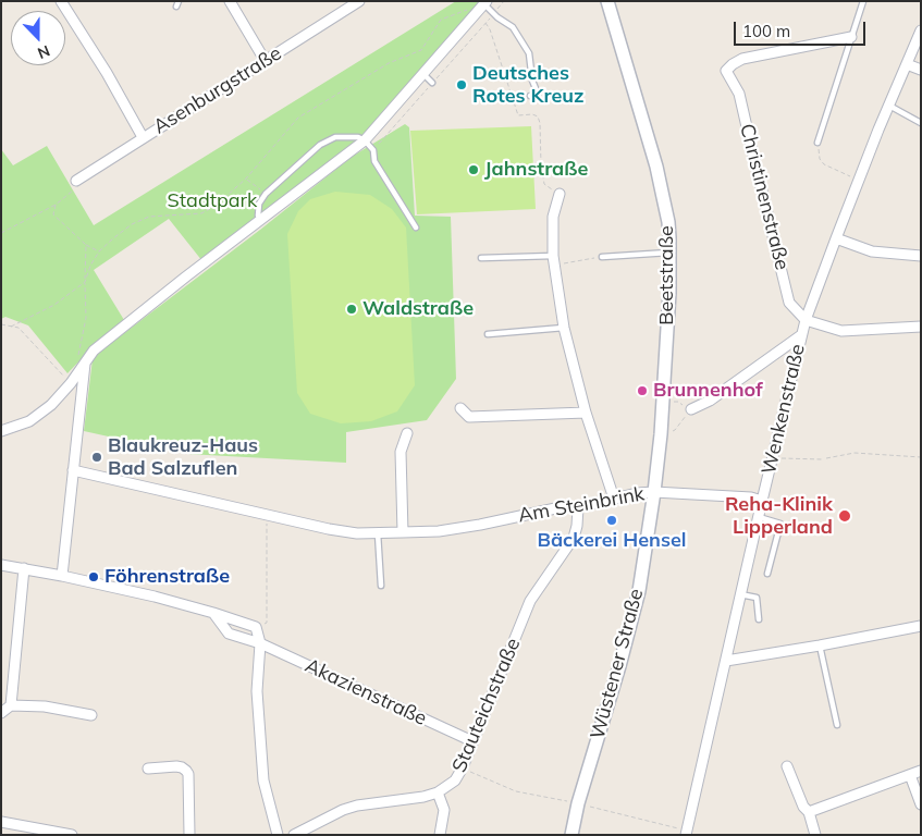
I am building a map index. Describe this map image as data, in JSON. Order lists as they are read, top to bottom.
{
  "streets": {
    "main road": ["Beetstraße", "Wüstener Straße"],
    "street": [
      "Asenburgstraße",
      "Christinenstraße",
      "Wenkenstraße",
      "Am Steinbrink",
      "Akazienstraße",
      "Stauteichstraße"
    ]
  },
  "crossings": [
    ["Christinenstraße", "Wenkenstraße"],
    ["Beetstraße", "Am Steinbrink"],
    ["Beetstraße", "Wüstener Straße"],
    ["Wenkenstraße", "Am Steinbrink"],
    ["Am Steinbrink", "Wüstener Straße"],
    ["Am Steinbrink", "Stauteichstraße"],
    ["Akazienstraße", "Stauteichstraße"]
  ],
  "parks": ["Stadtpark"],
  "places": [
    "Deutsches Rotes Kreuz",
    "Jahnstraße",
    "Waldstraße",
    "Brunnenhof",
    "Blaukreuz-Haus Bad Salzuflen",
    "Reha-Klinik Lipperland",
    "Bäckerei Hensel",
    "Föhrenstraße"
  ],
  "scale_bar": "100 m",
  "north": "bottom"
}
